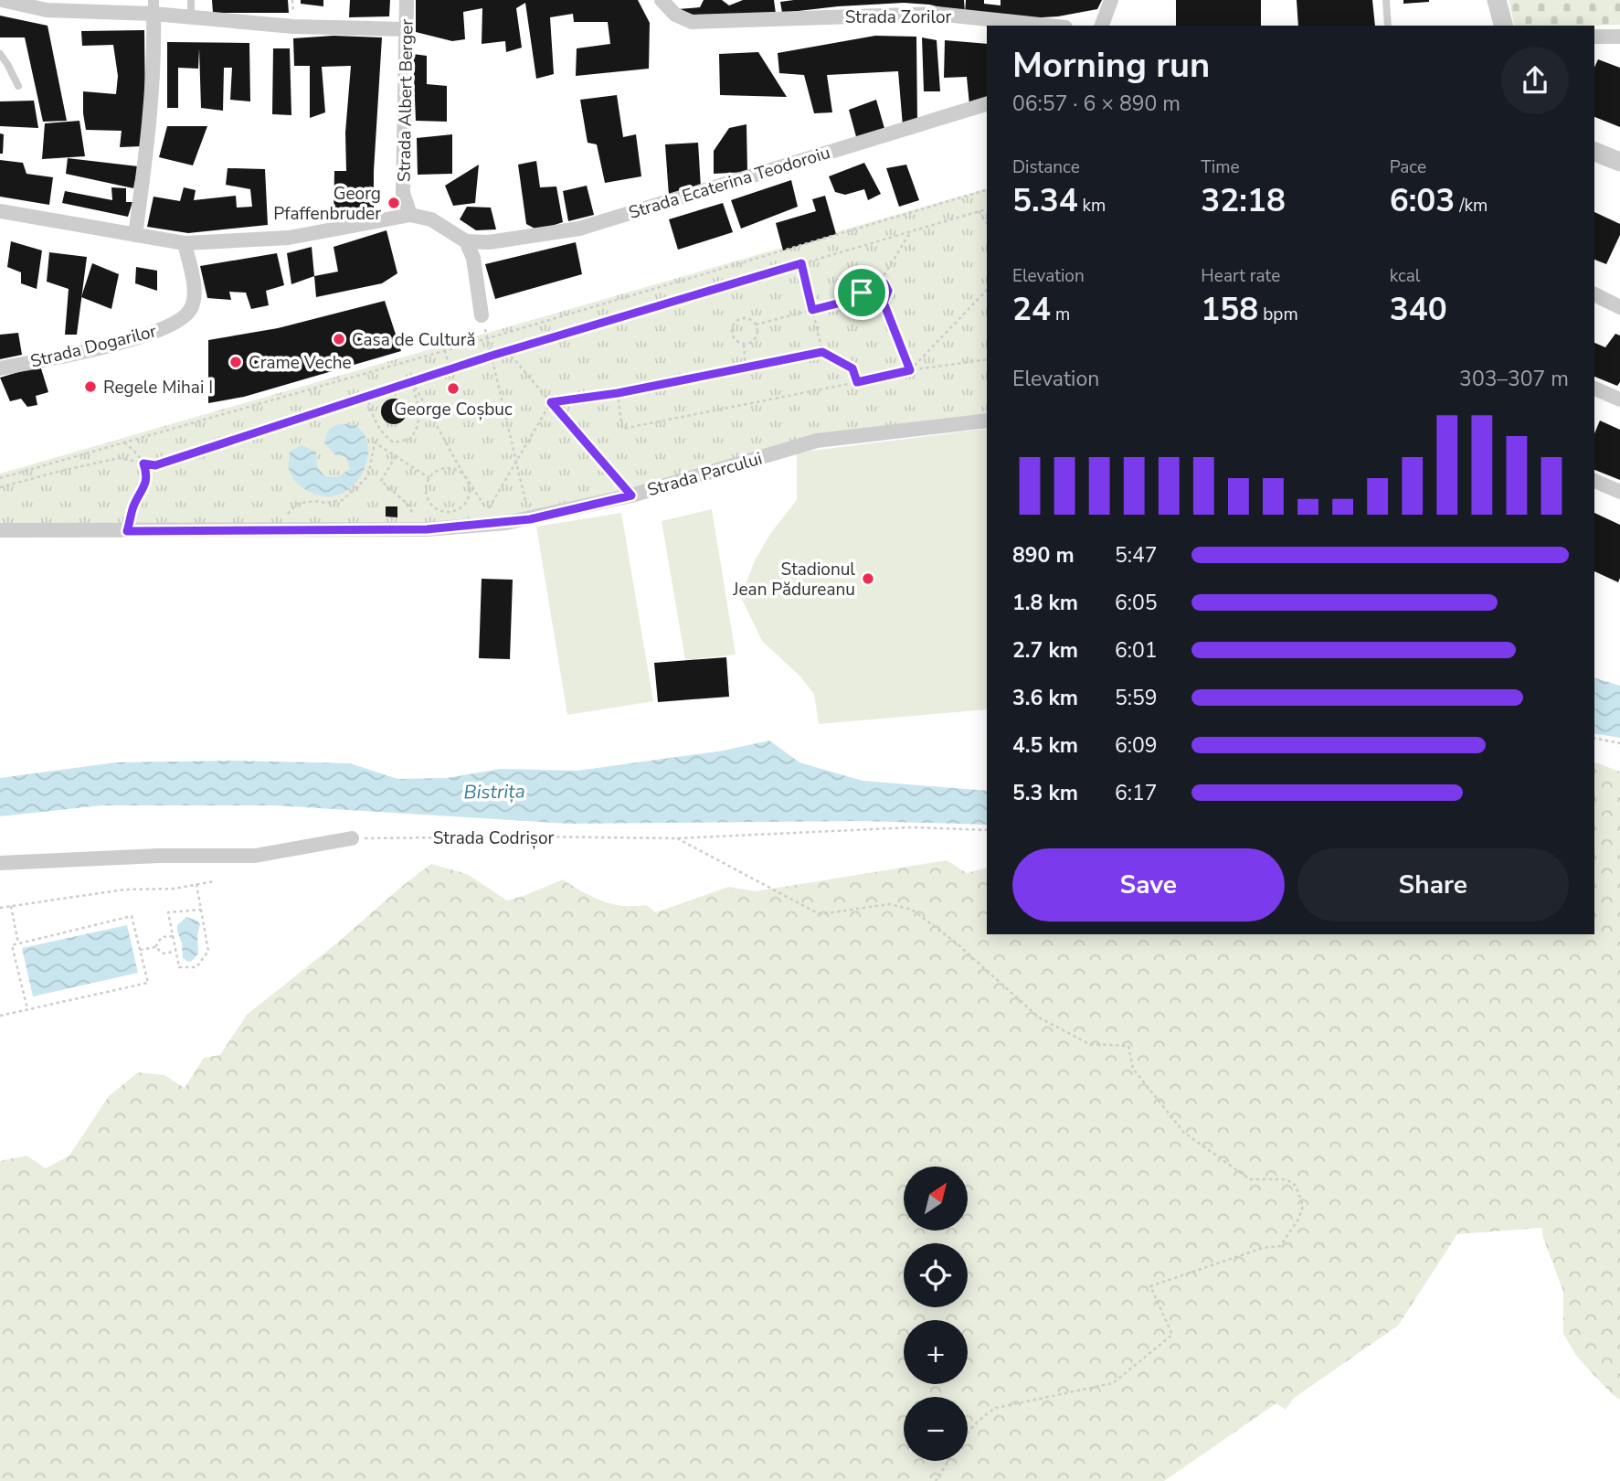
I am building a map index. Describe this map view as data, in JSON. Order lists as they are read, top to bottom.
{
  "streets": {
    "street": [
      "Strada Zorilor",
      "Strada Albert Berger",
      "Strada Ecaterina Teodoroiu",
      "Strada Dogarilor",
      "Strada Parcului"
    ],
    "path": ["Strada Codrișor"]
  },
  "water": ["Bistrița"],
  "places": [
    "Georg Pfaffenbruder",
    "Casa de Cultură",
    "Crame Veche",
    "Regele Mihai I",
    "George Coșbuc",
    "Stadionul Jean Pădureanu"
  ],
  "north": "top right",
  "page": {
    "heading": ["Morning run", "06:57 · 6 × 890 m"],
    "stats": [
      ["Distance", "5.34 km"],
      ["Time", "32:18"],
      ["Pace", "6:03 /km"],
      ["Elevation", "24 m"],
      ["Heart rate", "158 bpm"],
      ["kcal", "340"]
    ],
    "chart": ["Elevation", "303–307 m"],
    "list": [
      {
        "name": "890 m",
        "note": "5:47"
      },
      {
        "name": "1.8 km",
        "note": "6:05"
      },
      {
        "name": "2.7 km",
        "note": "6:01"
      },
      {
        "name": "3.6 km",
        "note": "5:59"
      },
      {
        "name": "4.5 km",
        "note": "6:09"
      },
      {
        "name": "5.3 km",
        "note": "6:17"
      }
    ],
    "buttons": ["Save", "Share"],
    "map_buttons": ["+", "−"]
  }
}
